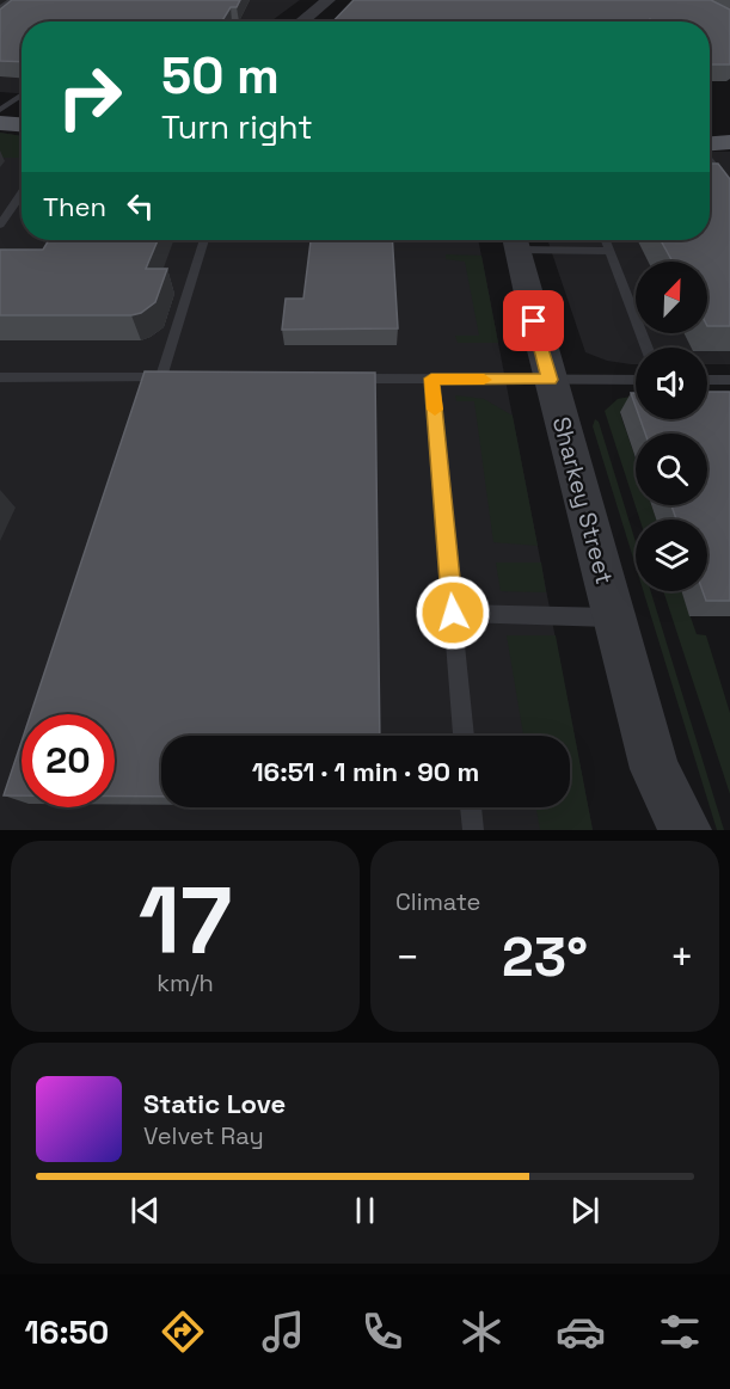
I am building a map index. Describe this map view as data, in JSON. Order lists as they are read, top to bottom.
{
  "streets": {
    "street": ["Sharkey Street"]
  },
  "north": "top right",
  "page": {
    "turn": ["50 m", "Turn right"],
    "then": "Then",
    "limit": "20",
    "trip": "16:51 · 1 min · 90 m",
    "tile": [
      ["17", "km/h"],
      "Climate"
    ],
    "heat": ["−", "23°", "+"],
    "song": ["Static Love", "Velvet Ray"],
    "tabs": "16:50"
  }
}
